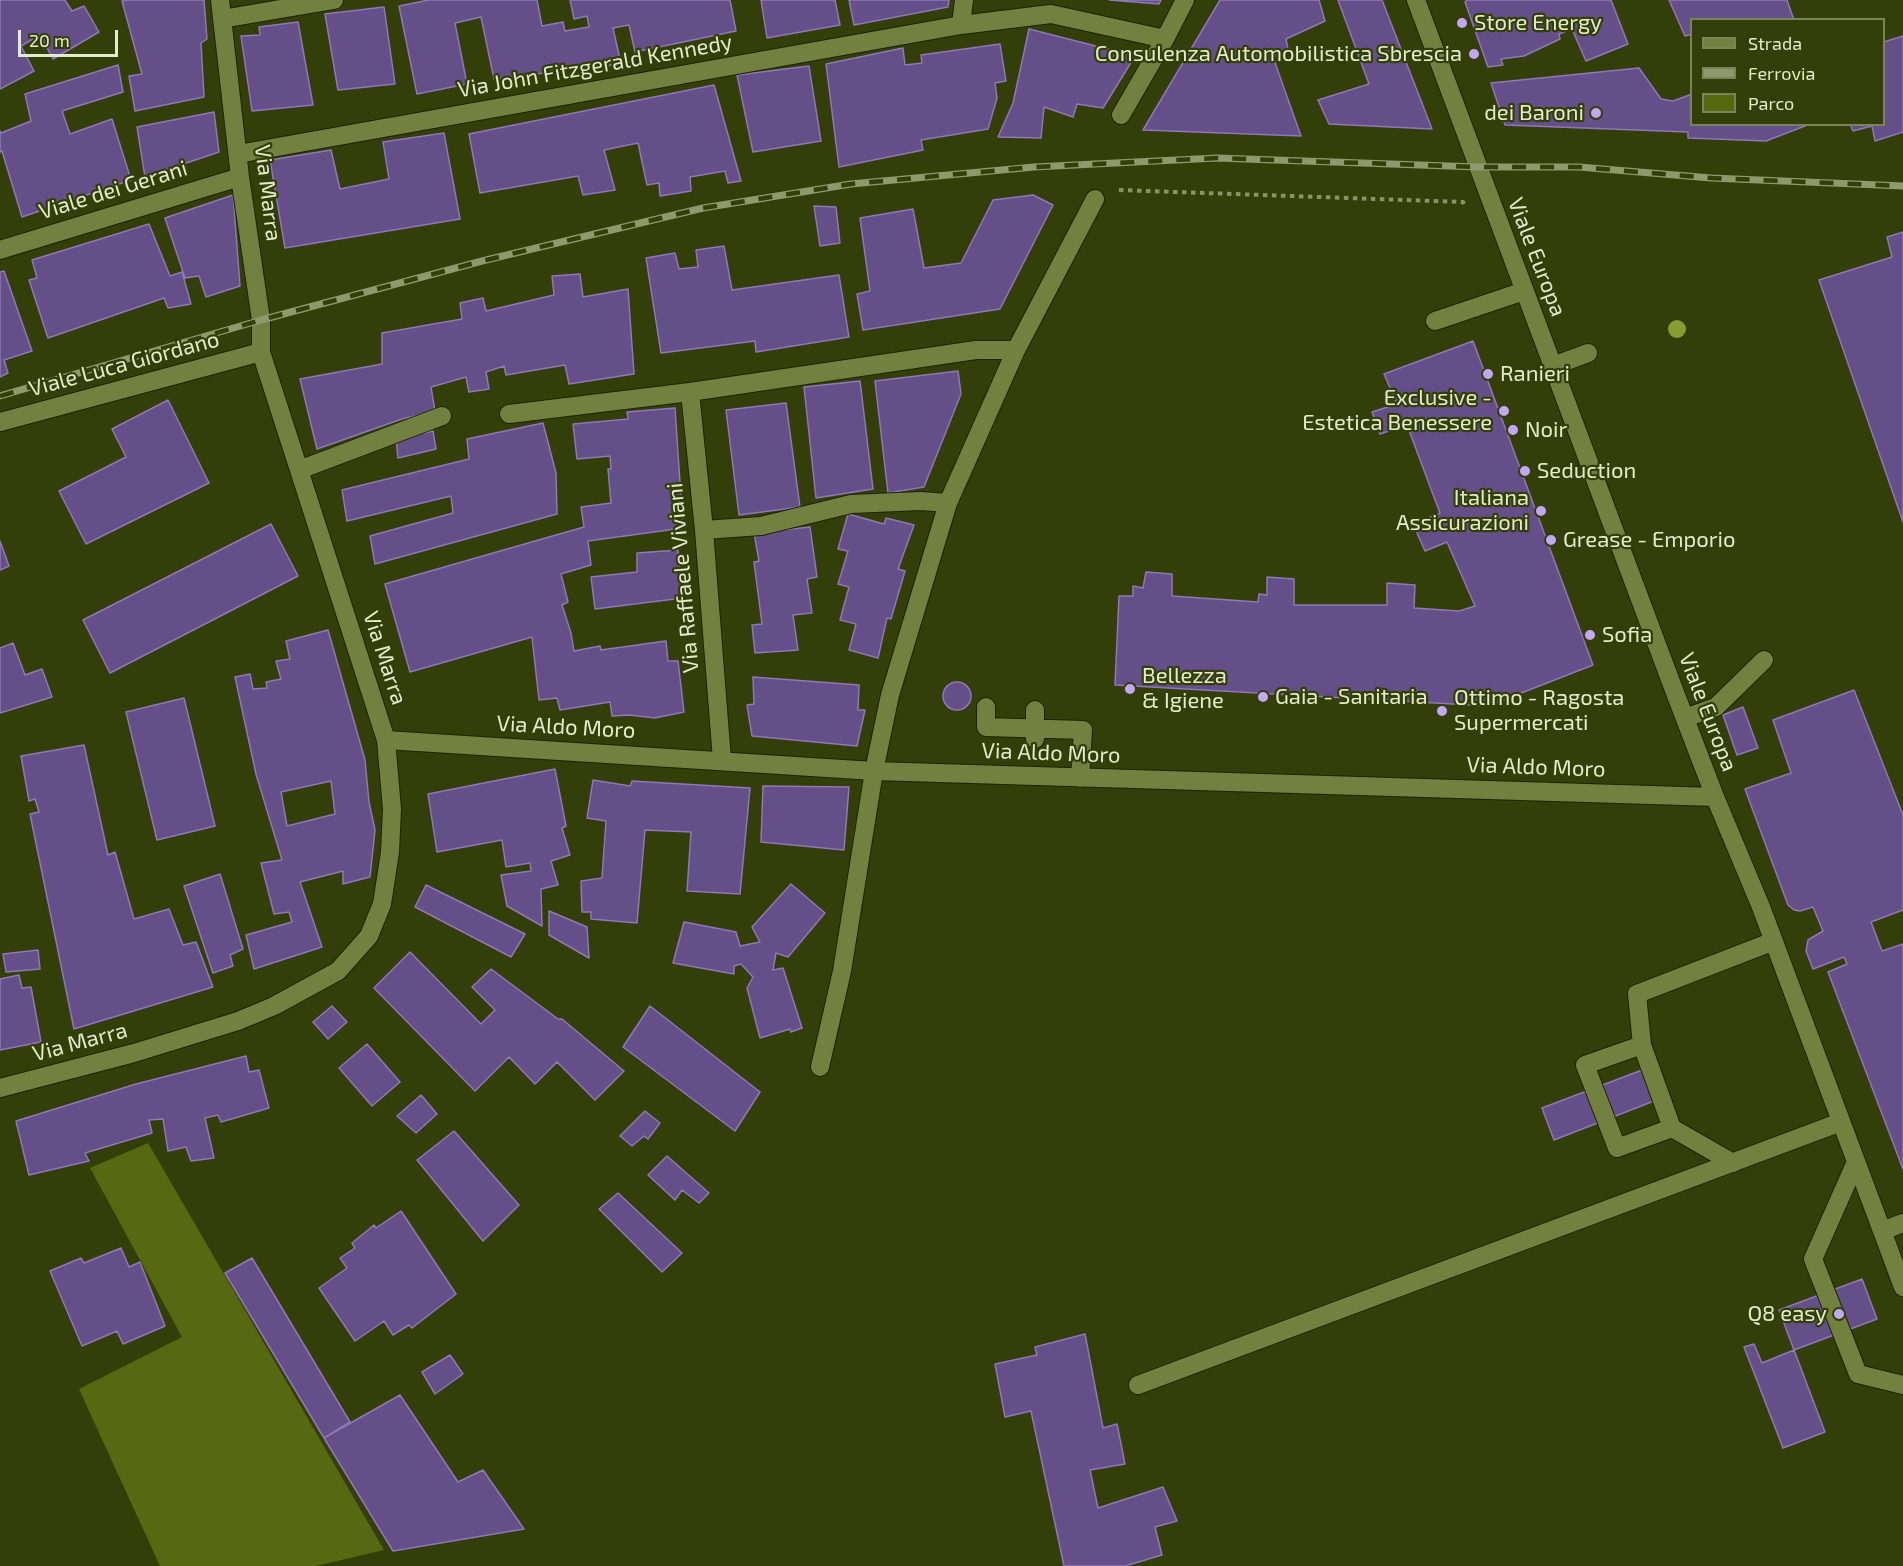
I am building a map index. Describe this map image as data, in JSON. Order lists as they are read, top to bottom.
{
  "streets": {
    "street": [
      "Via John Fitzgerald Kennedy",
      "Viale dei Gerani",
      "Via Marra",
      "Viale Europa",
      "Viale Luca Giordano",
      "Via Raffaele Viviani",
      "Via Aldo Moro"
    ]
  },
  "crossings": [
    ["Via John Fitzgerald Kennedy", "Via Marra"],
    ["Viale dei Gerani", "Via Marra"],
    ["Via Marra", "Viale Luca Giordano"],
    ["Via Marra", "Via Aldo Moro"],
    ["Viale Europa", "Via Aldo Moro"],
    ["Via Raffaele Viviani", "Via Aldo Moro"]
  ],
  "places": [
    "Store Energy",
    "Consulenza Automobilistica Sbrescia",
    "dei Baroni",
    "Ranieri",
    "Exclusive - Estetica Benessere",
    "Noir",
    "Seduction",
    "Italiana Assicurazioni",
    "Grease - Emporio",
    "Sofia",
    "Bellezza & Igiene",
    "Gaia - Sanitaria",
    "Ottimo - Ragosta Supermercati",
    "Q8 easy"
  ],
  "legend": ["Strada", "Ferrovia", "Parco"],
  "scale_bar": "20 m"
}
